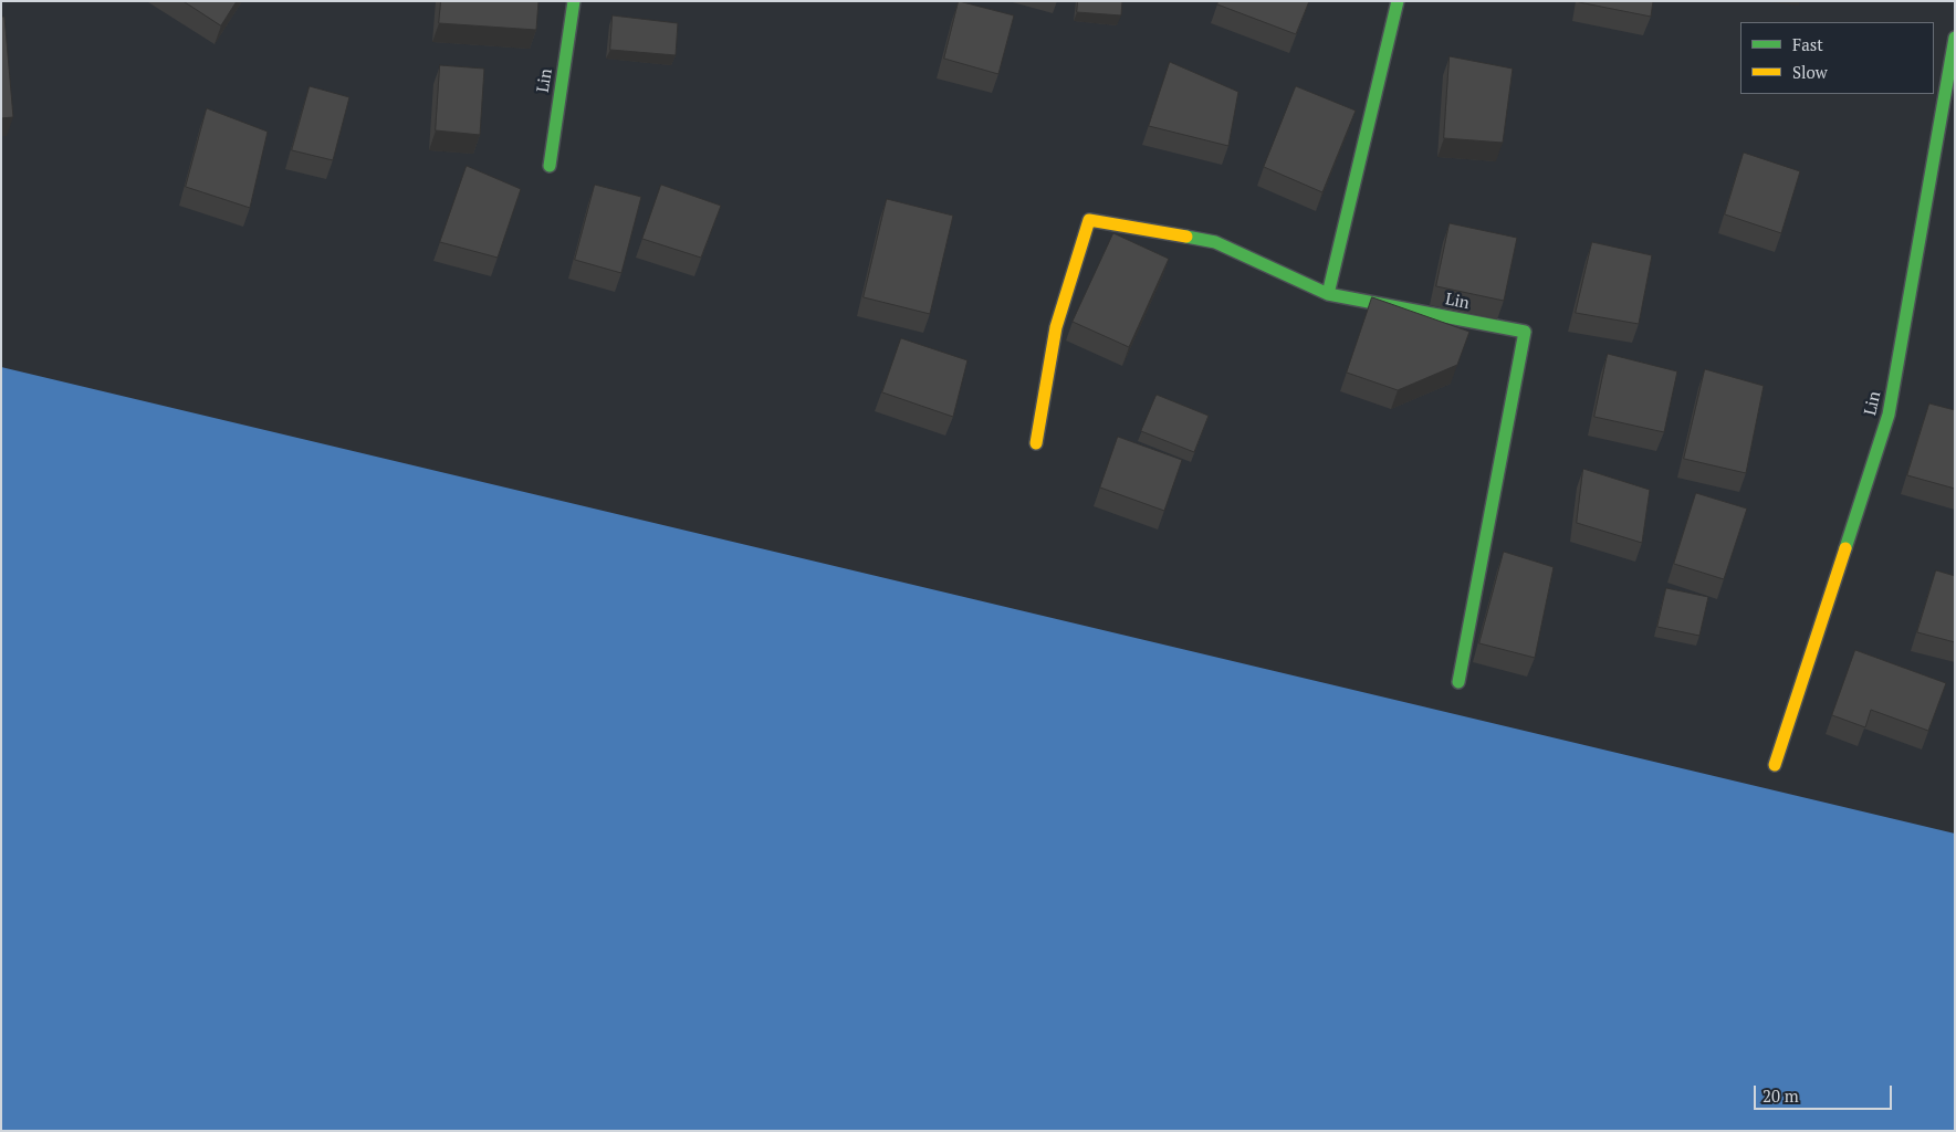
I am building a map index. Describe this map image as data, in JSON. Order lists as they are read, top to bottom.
{
  "streets": {
    "street": ["Lin"]
  },
  "legend": ["Fast", "Slow"],
  "scale_bar": "20 m"
}
